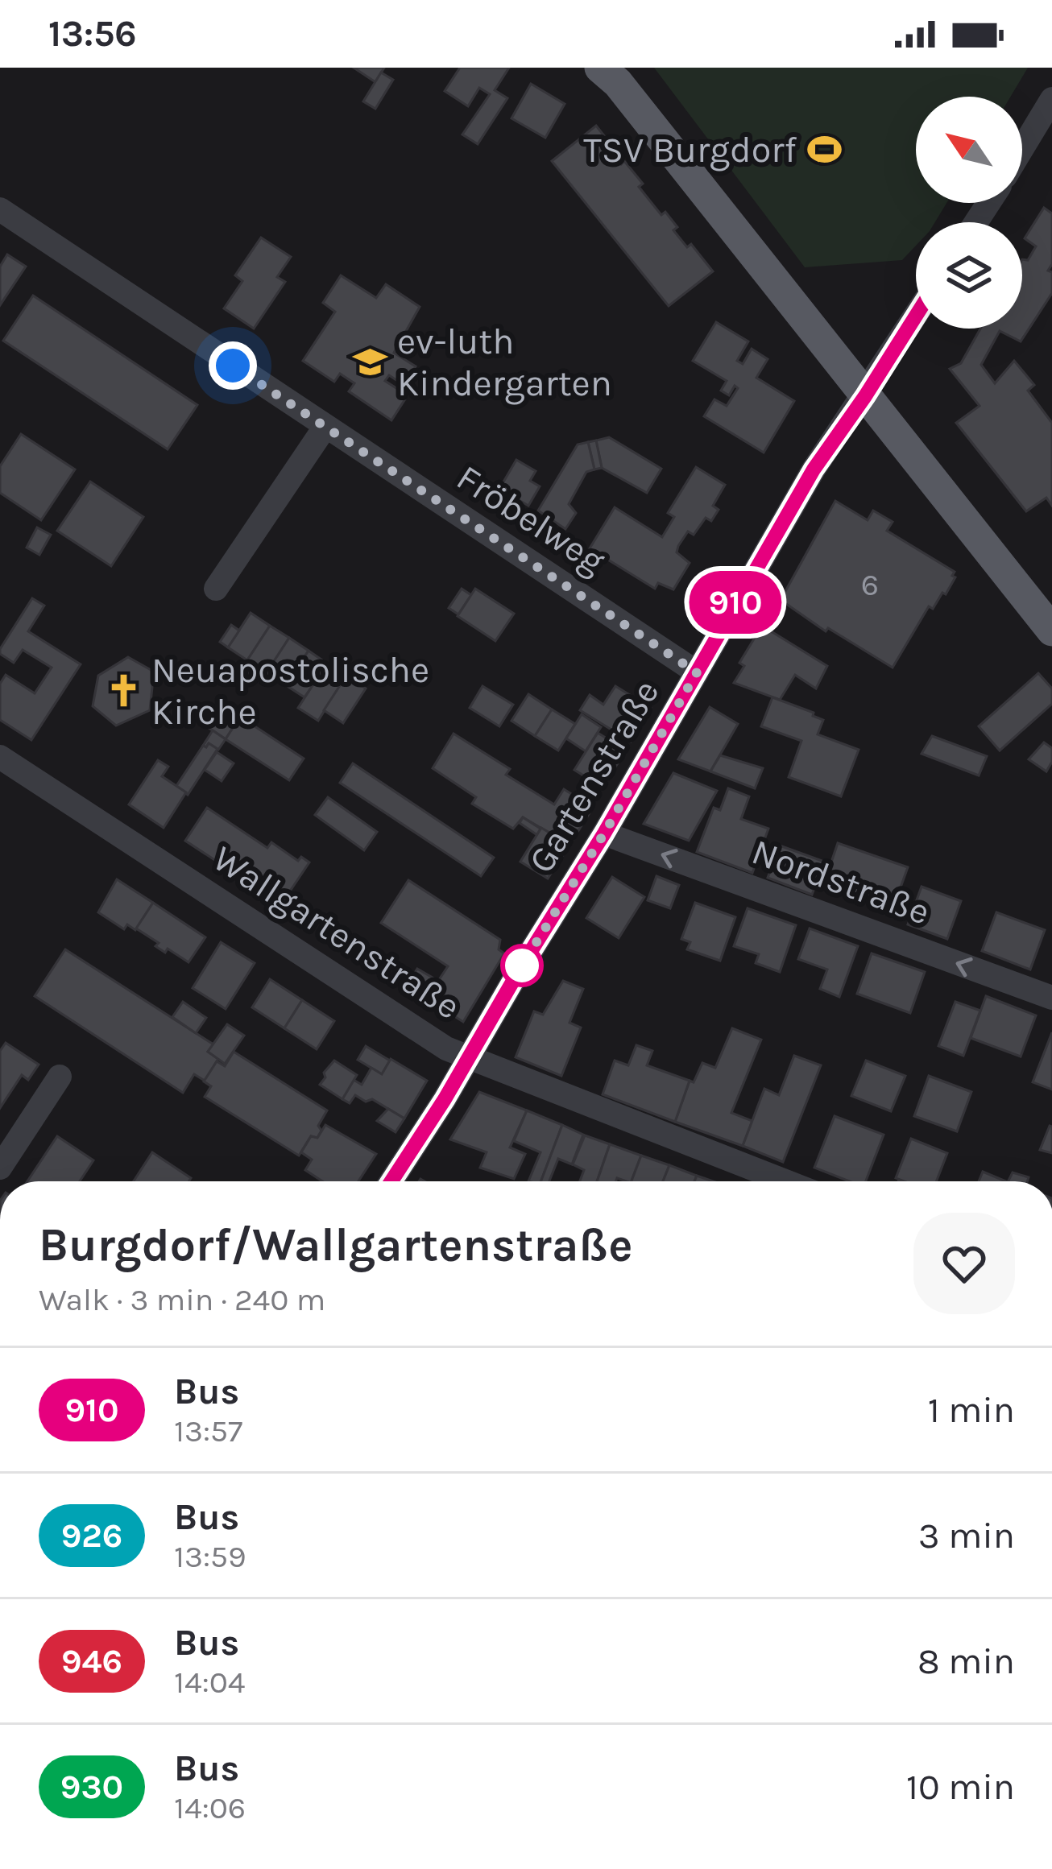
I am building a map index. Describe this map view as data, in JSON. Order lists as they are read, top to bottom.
{
  "streets": {
    "street": [
      "Fröbelweg",
      "Gartenstraße",
      "Nordstraße",
      "Wallgartenstraße"
    ]
  },
  "crossings": [
    ["Fröbelweg", "Gartenstraße"],
    ["Gartenstraße", "Nordstraße"],
    ["Gartenstraße", "Wallgartenstraße"]
  ],
  "one_way": ["Nordstraße"],
  "places": {
    "sports": ["TSV Burgdorf"],
    "school or university": ["ev-luth Kindergarten"],
    "church": ["Neuapostolische Kirche"]
  },
  "lines": ["bus line 910"],
  "house_numbers": ["6"],
  "north": "top left",
  "page": {
    "status": "13:56",
    "on_map": "910",
    "heading": ["Burgdorf/Wallgartenstraße", "Walk · 3 min · 240 m"],
    "list": [
      {
        "mark": "910",
        "name": "Bus",
        "note": "13:57",
        "value": "1 min"
      },
      {
        "mark": "926",
        "name": "Bus",
        "note": "13:59",
        "value": "3 min"
      },
      {
        "mark": "946",
        "name": "Bus",
        "note": "14:04",
        "value": "8 min"
      },
      {
        "mark": "930",
        "name": "Bus",
        "note": "14:06",
        "value": "10 min"
      }
    ]
  }
}
